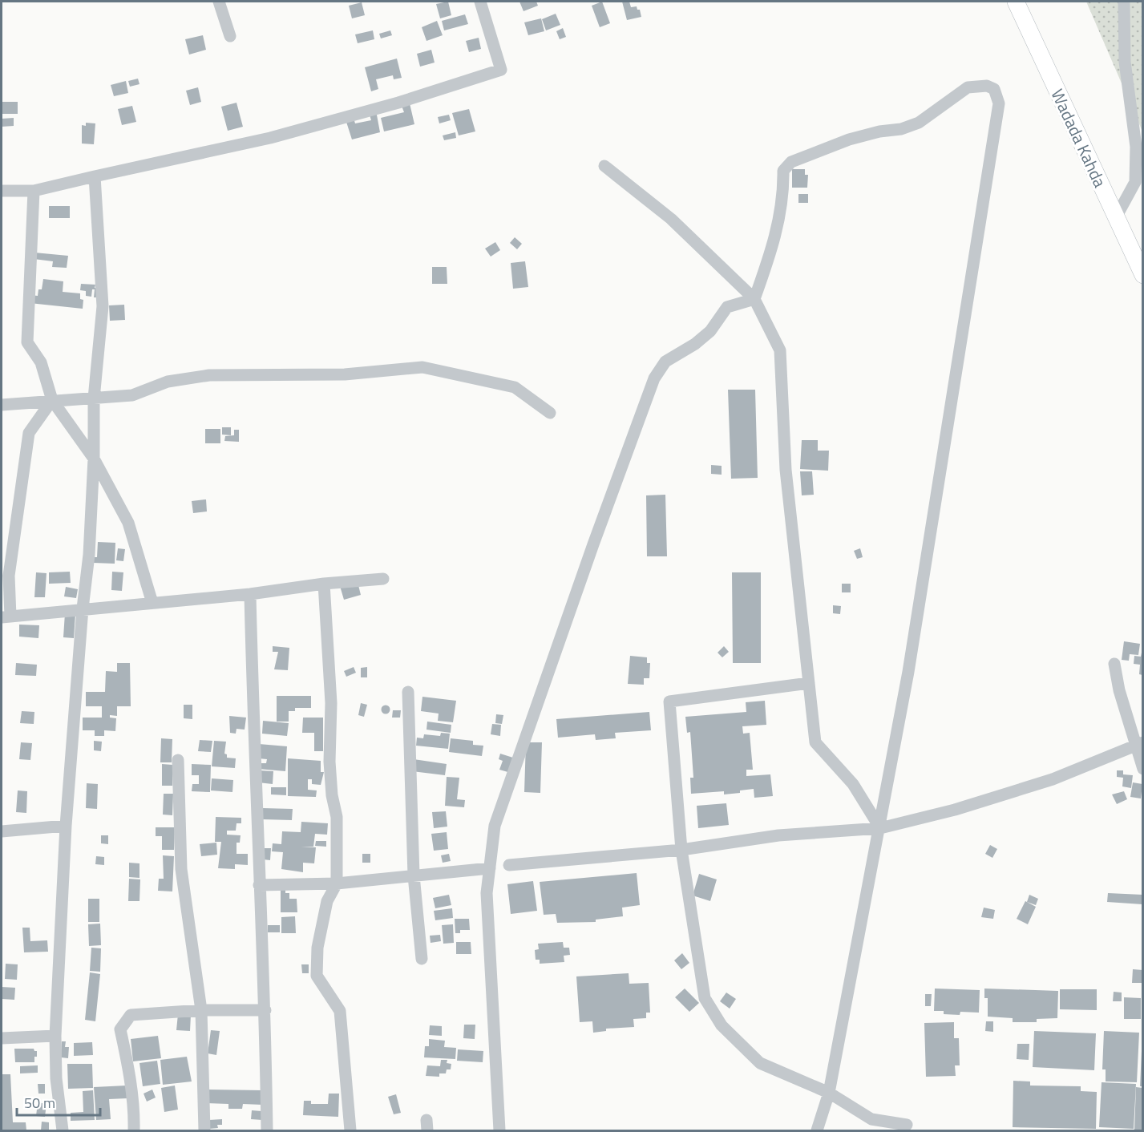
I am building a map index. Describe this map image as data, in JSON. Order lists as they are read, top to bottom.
{
  "streets": {
    "main road": ["Wadada Kahda"]
  },
  "scale_bar": "50 m"
}
